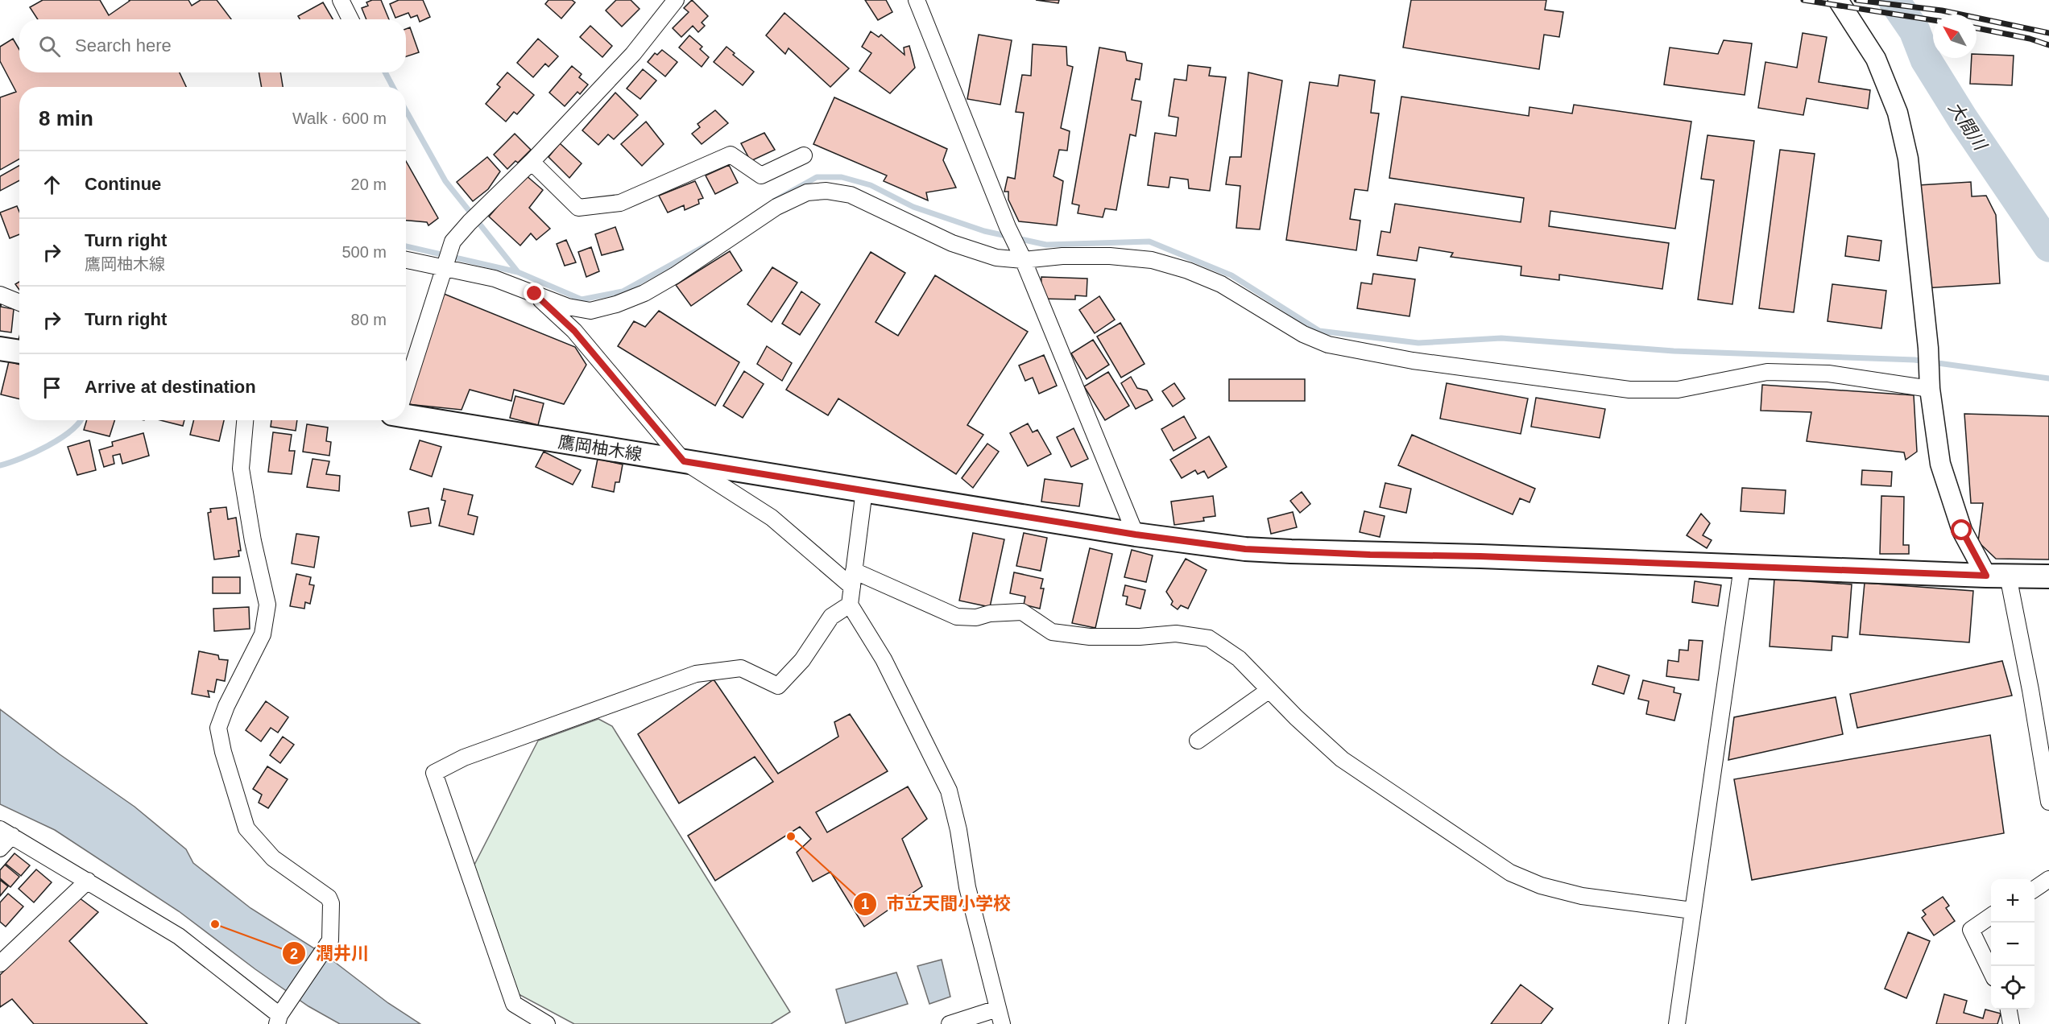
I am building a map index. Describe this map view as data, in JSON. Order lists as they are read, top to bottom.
{
  "streets": {
    "main road": ["鷹岡柚木線"]
  },
  "water": ["大間川"],
  "places": ["市立天間小学校", "潤井川"],
  "north": "top left",
  "page": {
    "search": "Search here",
    "heading": ["8 min", "Walk · 600 m"],
    "list": [
      ["Continue", "20 m"],
      ["Turn right", "鷹岡柚木線", "500 m"],
      ["Turn right", "80 m"],
      "Arrive at destination"
    ],
    "map_buttons": ["+", "−"]
  }
}
